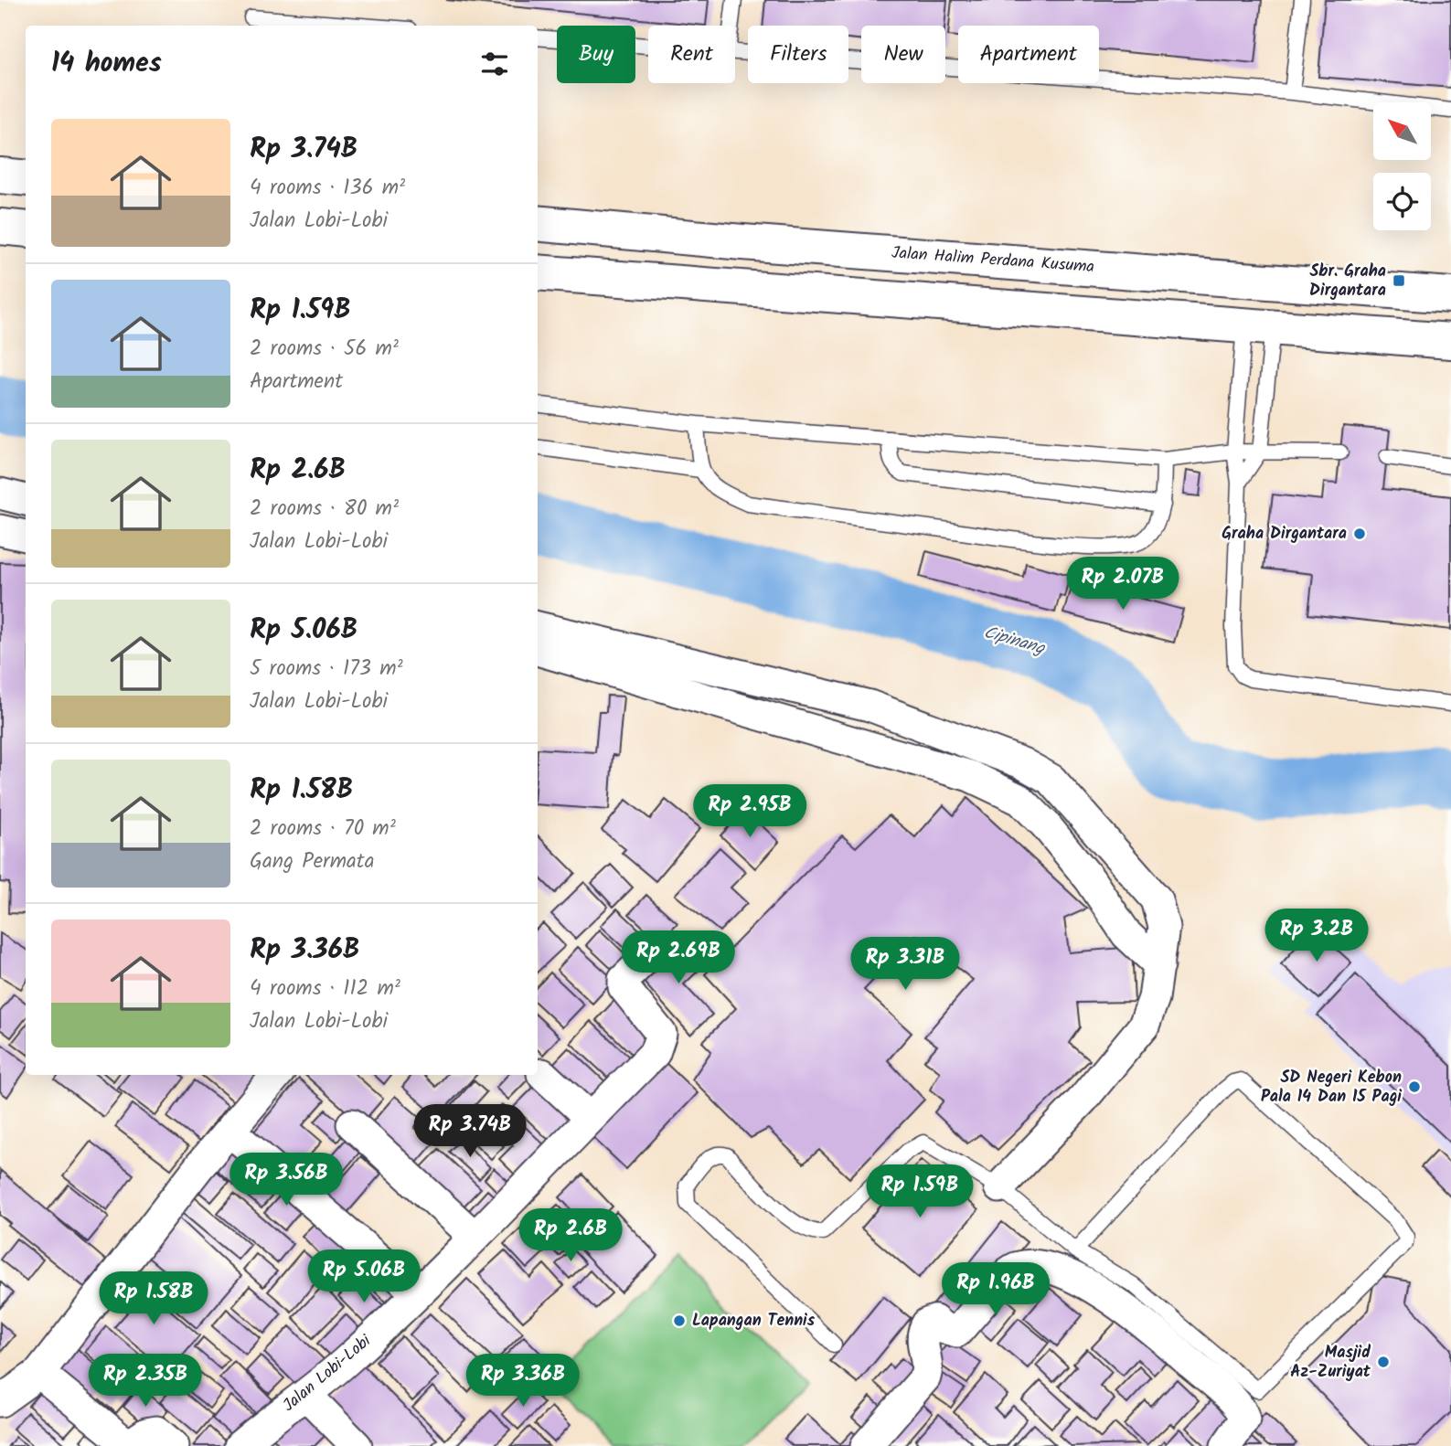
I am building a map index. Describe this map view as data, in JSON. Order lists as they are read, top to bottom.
{
  "streets": {
    "street": ["Jalan Halim Perdana Kusuma", "Jalan Lobi-Lobi"]
  },
  "water": ["Cipinang"],
  "places": {
    "transit": ["Sbr. Graha Dirgantara"],
    "other": [
      "Graha Dirgantara",
      "SD Negeri Kebon Pala 14 Dan 15 Pagi",
      "Lapangan Tennis",
      "Masjid Az-Zuriyat"
    ]
  },
  "north": "top left",
  "page": {
    "chip": [
      "Buy",
      "Rent",
      "Filters",
      "New",
      "Apartment"
    ],
    "heading": "14 homes",
    "list": [
      {
        "name": "Rp 3.74B",
        "note": "4 rooms · 136 m² · Jalan Lobi-Lobi"
      },
      {
        "name": "Rp 1.59B",
        "note": "2 rooms · 56 m² · Apartment"
      },
      {
        "name": "Rp 2.6B",
        "note": "2 rooms · 80 m² · Jalan Lobi-Lobi"
      },
      {
        "name": "Rp 5.06B",
        "note": "5 rooms · 173 m² · Jalan Lobi-Lobi"
      },
      {
        "name": "Rp 1.58B",
        "note": "2 rooms · 70 m² · Gang Permata"
      },
      {
        "name": "Rp 3.36B",
        "note": "4 rooms · 112 m² · Jalan Lobi-Lobi"
      }
    ],
    "price": [
      "Rp 2.07B",
      "Rp 2.95B",
      "Rp 3.2B",
      "Rp 2.69B",
      "Rp 3.31B",
      "Rp 3.74B",
      "Rp 3.56B",
      "Rp 1.59B",
      "Rp 2.6B",
      "Rp 5.06B",
      "Rp 1.96B",
      "Rp 1.58B",
      "Rp 2.35B",
      "Rp 3.36B"
    ]
  }
}
